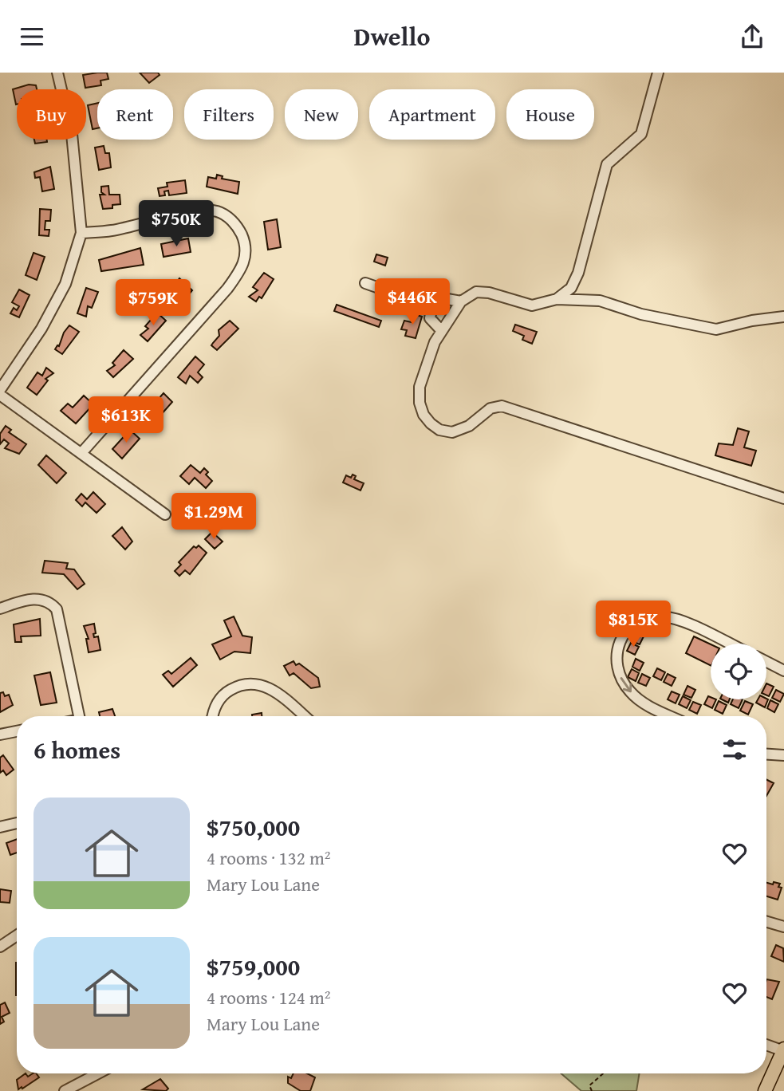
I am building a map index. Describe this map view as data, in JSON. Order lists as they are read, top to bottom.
{
  "page": {
    "header": "Dwello",
    "chip": [
      "Buy",
      "Rent",
      "Filters",
      "New",
      "Apartment",
      "House"
    ],
    "price": [
      "$750K",
      "$446K",
      "$759K",
      "$613K",
      "$1.29M",
      "$815K"
    ],
    "heading": "6 homes",
    "list": [
      {
        "name": "$750,000",
        "note": "4 rooms · 132 m² · Mary Lou Lane"
      },
      {
        "name": "$759,000",
        "note": "4 rooms · 124 m² · Mary Lou Lane"
      }
    ]
  }
}
